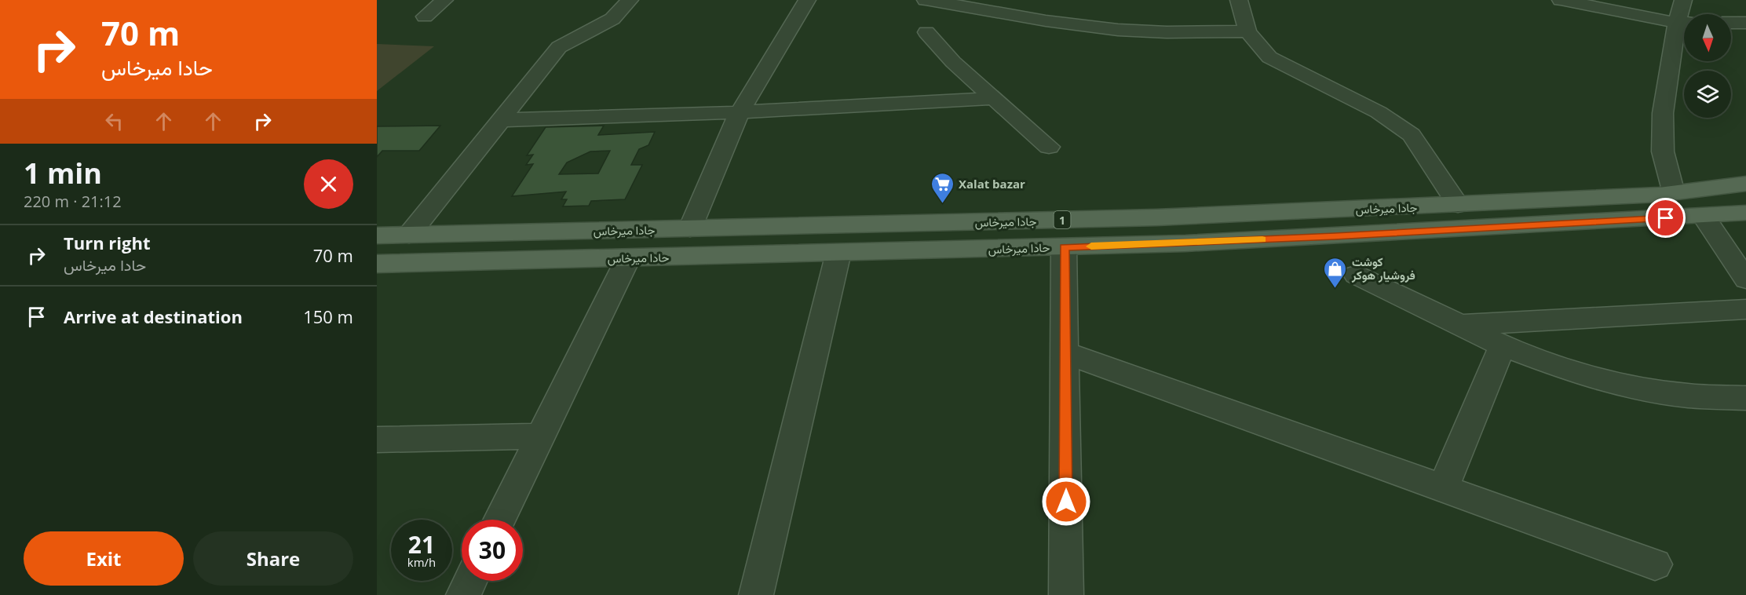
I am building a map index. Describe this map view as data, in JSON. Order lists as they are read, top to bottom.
{
  "streets": {
    "main road": ["جادا ميرخاس", "1", "حادا ميرخاس"]
  },
  "places": {
    "supermarket": ["Xalat bazar"],
    "shop": ["كوشت فروشيار هوكر"]
  },
  "north": "bottom",
  "page": {
    "turn": ["70 m", "حادا ميرخاس"],
    "heading": ["1 min", "220 m · 21:12"],
    "list": [
      {
        "name": "Turn right",
        "note": "حادا ميرخاس",
        "value": "70 m"
      },
      {
        "name": "Arrive at destination",
        "value": "150 m"
      }
    ],
    "speed": "21 km/h",
    "limit": "30",
    "buttons": ["Exit", "Share"]
  }
}
